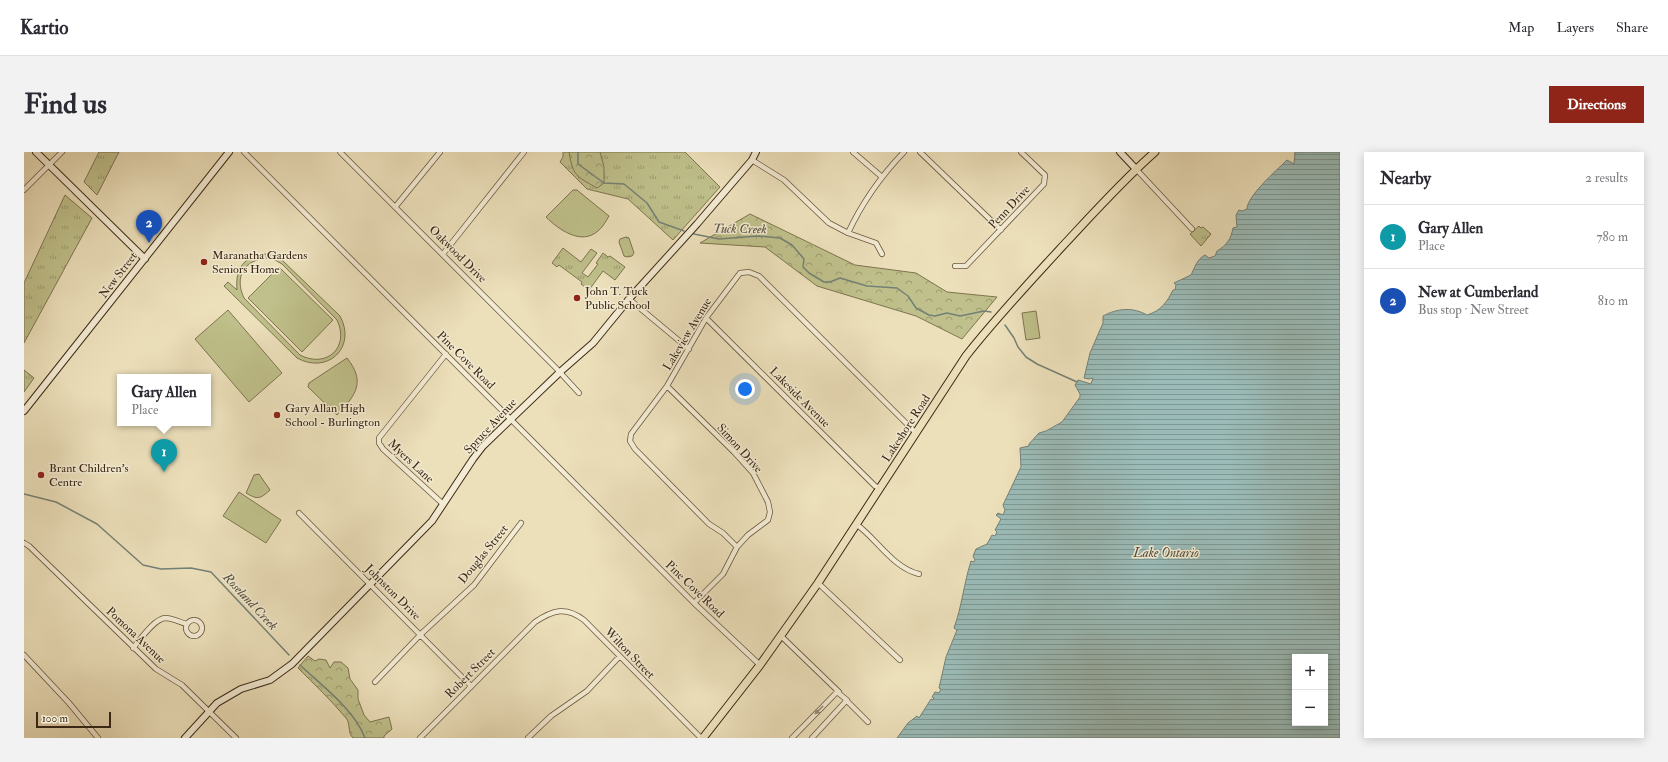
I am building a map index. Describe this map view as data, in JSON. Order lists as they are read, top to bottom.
{
  "streets": {
    "main road": ["Lakeshore Road"],
    "street": [
      "Penn Drive",
      "Oakwood Drive",
      "New Street",
      "Lakeview Avenue",
      "Pine Cove Road",
      "Lakeside Avenue",
      "Spruce Avenue",
      "Simon Drive",
      "Myers Lane",
      "Douglas Street",
      "Johnston Drive",
      "Pomona Avenue",
      "Wilton Street",
      "Robert Street"
    ]
  },
  "crossings": [
    ["Oakwood Drive", "Spruce Avenue"],
    ["Lakeview Avenue", "Lakeside Avenue"],
    ["Lakeview Avenue", "Lakeshore Road"],
    ["Lakeview Avenue", "Simon Drive"],
    ["Pine Cove Road", "Spruce Avenue"],
    ["Pine Cove Road", "Lakeshore Road"],
    ["Pine Cove Road", "Simon Drive"],
    ["Pine Cove Road", "Myers Lane"],
    ["Lakeside Avenue", "Lakeshore Road"],
    ["Spruce Avenue", "Myers Lane"],
    ["Spruce Avenue", "Johnston Drive"],
    ["Spruce Avenue", "Pomona Avenue"],
    ["Lakeshore Road", "Wilton Street"],
    ["Douglas Street", "Johnston Drive"],
    ["Johnston Drive", "Robert Street"],
    ["Wilton Street", "Robert Street"]
  ],
  "water": ["Tuck Creek", "Lake Ontario", "Roseland Creek"],
  "places": [
    "Maranatha Gardens Seniors Home",
    "John T. Tuck Public School",
    "Gary Allan High School - Burlington",
    "Brant Children's Centre"
  ],
  "scale_bar": "100 m",
  "page": {
    "header": "Kartio",
    "nav": ["Map", "Layers", "Share"],
    "buttons": "Directions",
    "title": "Find us",
    "heading": ["Nearby", "2 results"],
    "list": [
      {
        "mark": "1",
        "name": "Gary Allen",
        "note": "Place",
        "value": "780 m"
      },
      {
        "mark": "2",
        "name": "New at Cumberland",
        "note": "Bus stop · New Street",
        "value": "810 m"
      }
    ],
    "pins": ["2", "1"],
    "popup": ["Gary Allen", "Place"],
    "map_buttons": ["+", "−"],
    "scale": "100 m"
  }
}
